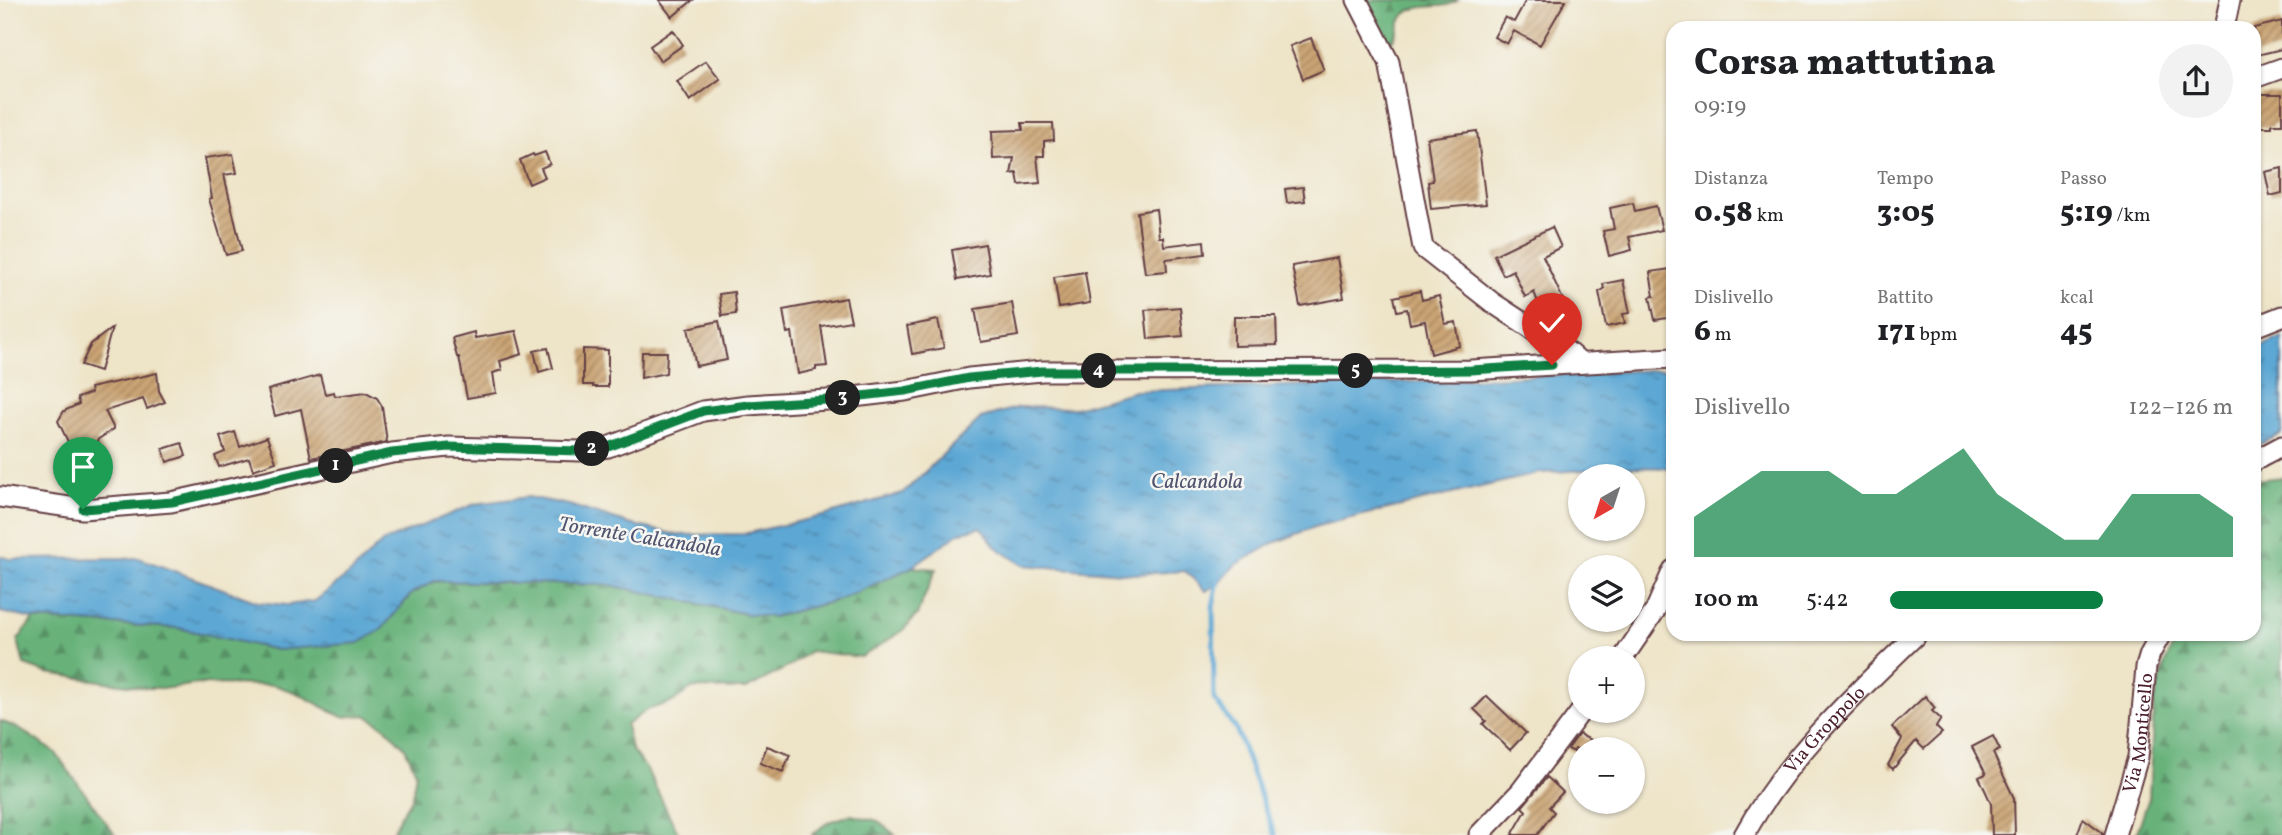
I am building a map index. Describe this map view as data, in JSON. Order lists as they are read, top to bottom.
{
  "streets": {
    "street": ["Via Groppolo", "Via Monticello"]
  },
  "water": ["Calcandola", "Torrente Calcandola"],
  "north": "bottom left",
  "page": {
    "heading": ["Corsa mattutina", "09:19"],
    "stats": [
      ["Distanza", "0.58 km"],
      ["Tempo", "3:05"],
      ["Passo", "5:19 /km"],
      ["Dislivello", "6 m"],
      ["Battito", "171 bpm"],
      ["kcal", "45"]
    ],
    "pins": [
      "4",
      "5",
      "3",
      "2",
      "1"
    ],
    "chart": ["Dislivello", "122–126 m"],
    "map_buttons": ["+", "−"],
    "list": [
      {
        "name": "100 m",
        "note": "5:42"
      }
    ]
  }
}
